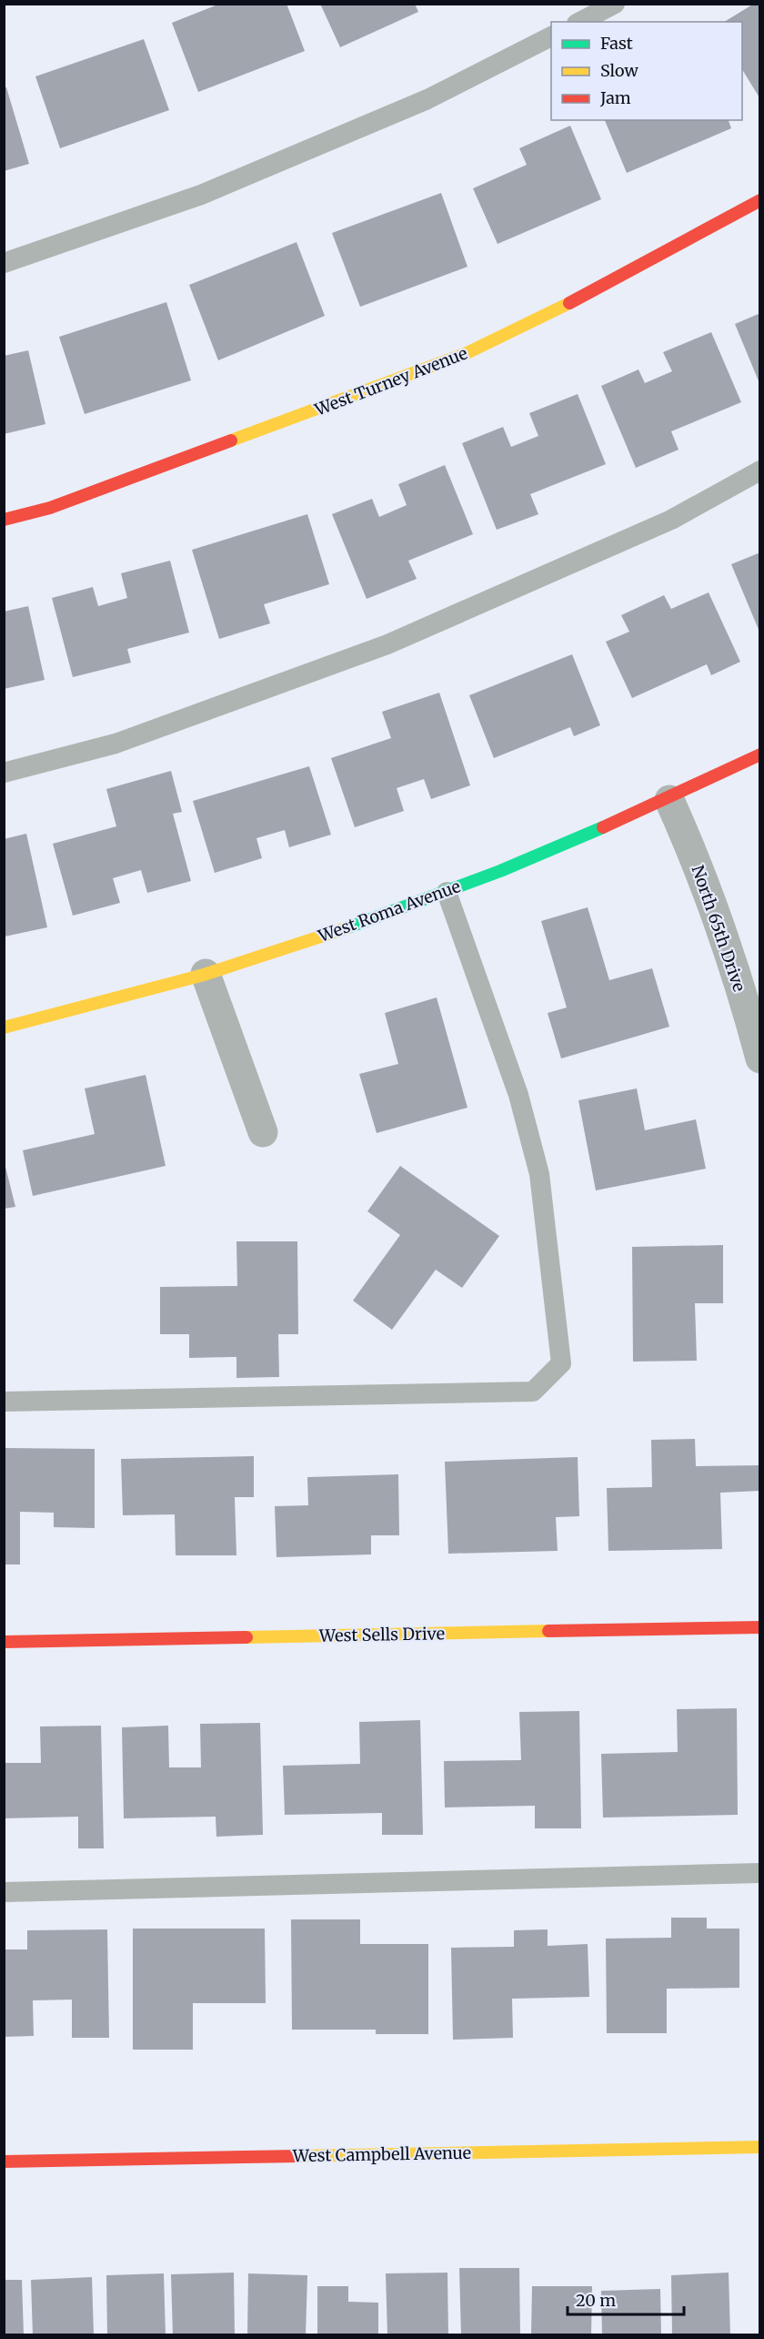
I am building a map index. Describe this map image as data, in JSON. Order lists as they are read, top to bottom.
{
  "streets": {
    "street": [
      "West Turney Avenue",
      "West Roma Avenue",
      "North 65th Drive",
      "West Sells Drive",
      "West Campbell Avenue"
    ]
  },
  "crossings": [
    ["West Roma Avenue", "North 65th Drive"]
  ],
  "legend": ["Fast", "Slow", "Jam"],
  "scale_bar": "20 m"
}
